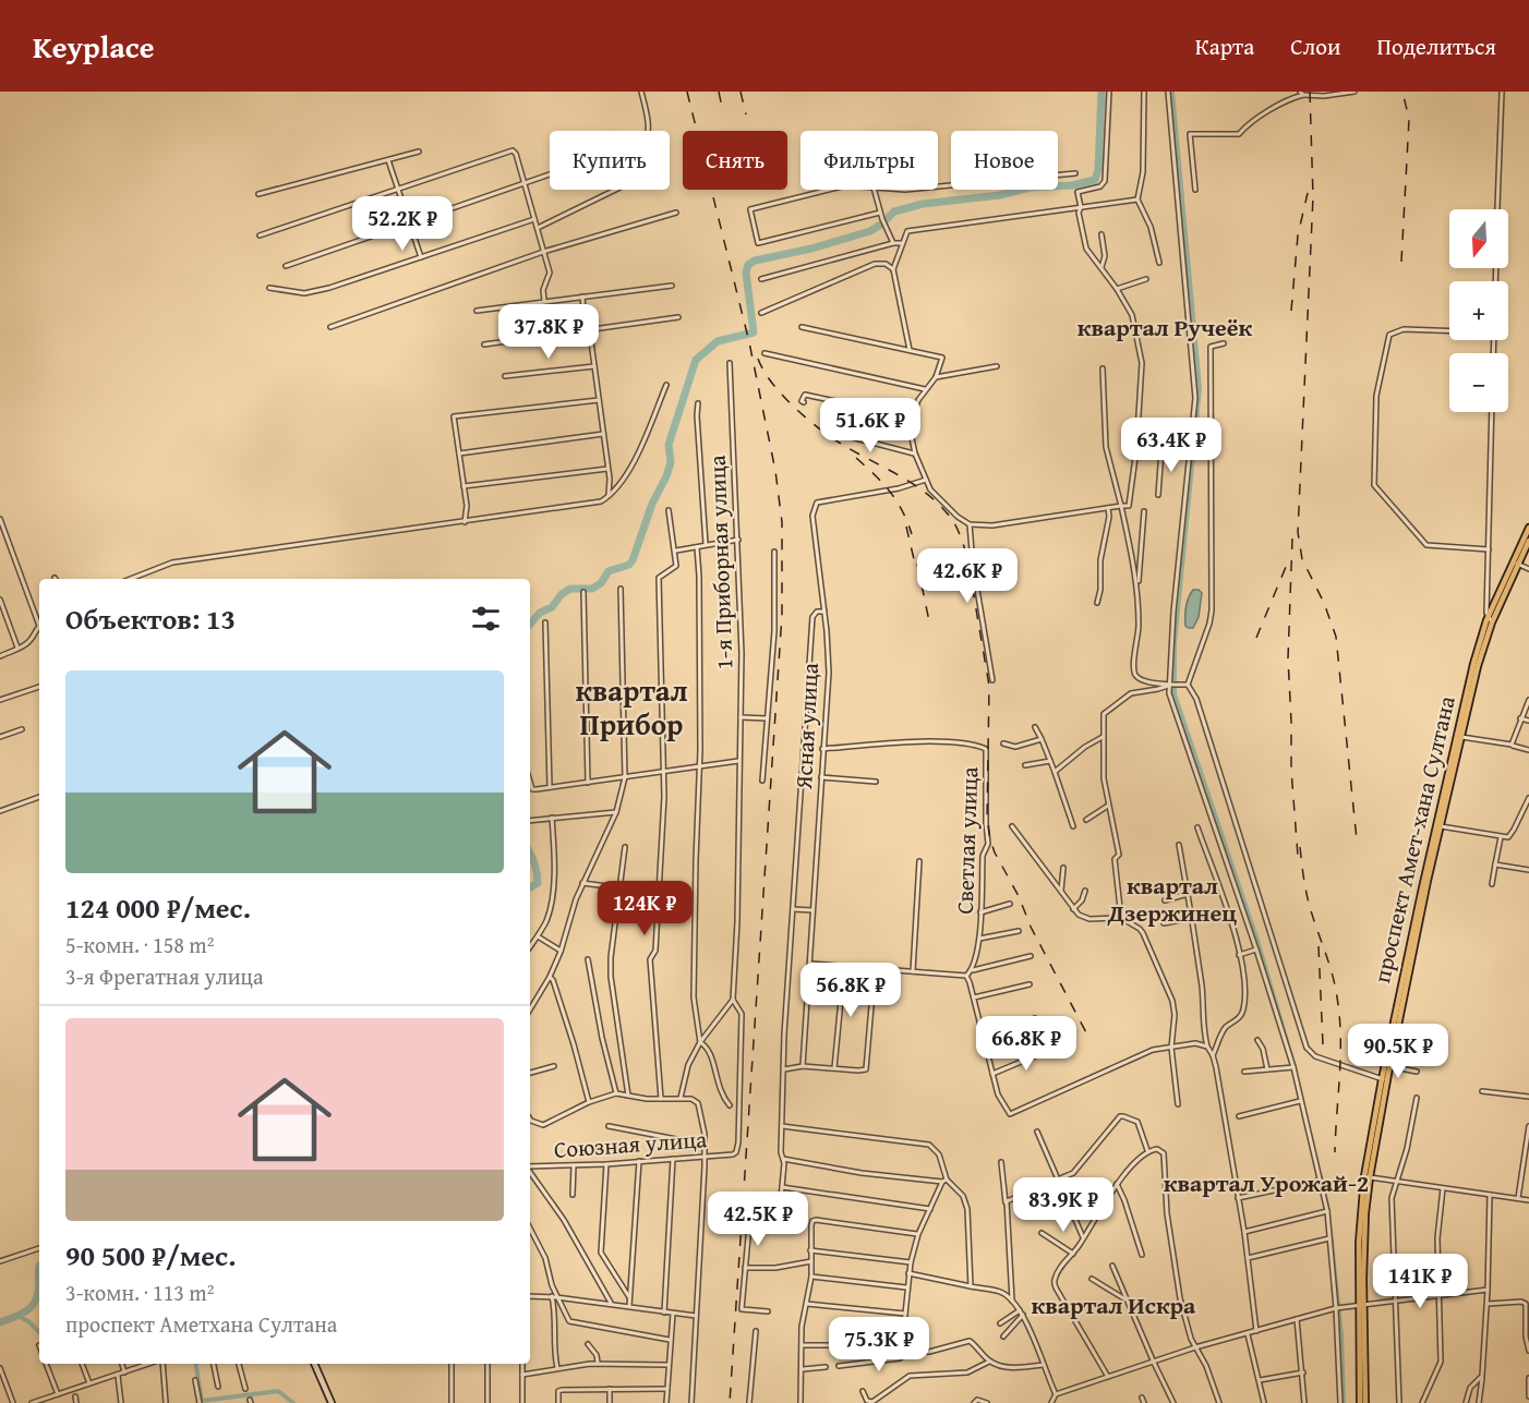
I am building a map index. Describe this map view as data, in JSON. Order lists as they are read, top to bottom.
{
  "streets": {
    "main road": ["проспект Амет-хана Султана"],
    "street": [
      "1-я Приборная улица",
      "Ясная улица",
      "Светлая улица",
      "Союзная улица"
    ]
  },
  "crossings": [
    ["1-я Приборная улица", "Союзная улица"],
    ["Ясная улица", "Светлая улица"]
  ],
  "districts": [
    "квартал Ручеёк",
    "квартал Прибор",
    "квартал Дзержинец",
    "квартал Урожай-2",
    "квартал Искра"
  ],
  "north": "bottom",
  "page": {
    "header": "Keyplace",
    "nav": ["Карта", "Слои", "Поделиться"],
    "chip": [
      "Купить",
      "Снять",
      "Фильтры",
      "Новое"
    ],
    "price": [
      "52.2K ₽",
      "37.8K ₽",
      "51.6K ₽",
      "63.4K ₽",
      "42.6K ₽",
      "124K ₽",
      "56.8K ₽",
      "66.8K ₽",
      "90.5K ₽",
      "83.9K ₽",
      "42.5K ₽",
      "141K ₽",
      "75.3K ₽"
    ],
    "map_buttons": ["+", "−"],
    "heading": "Объектов: 13",
    "list": [
      {
        "name": "124 000 ₽/мес.",
        "note": "5-комн. · 158 m² · 3-я Фрегатная улица"
      },
      {
        "name": "90 500 ₽/мес.",
        "note": "3-комн. · 113 m² · проспект Аметхана Султана"
      }
    ]
  }
}
